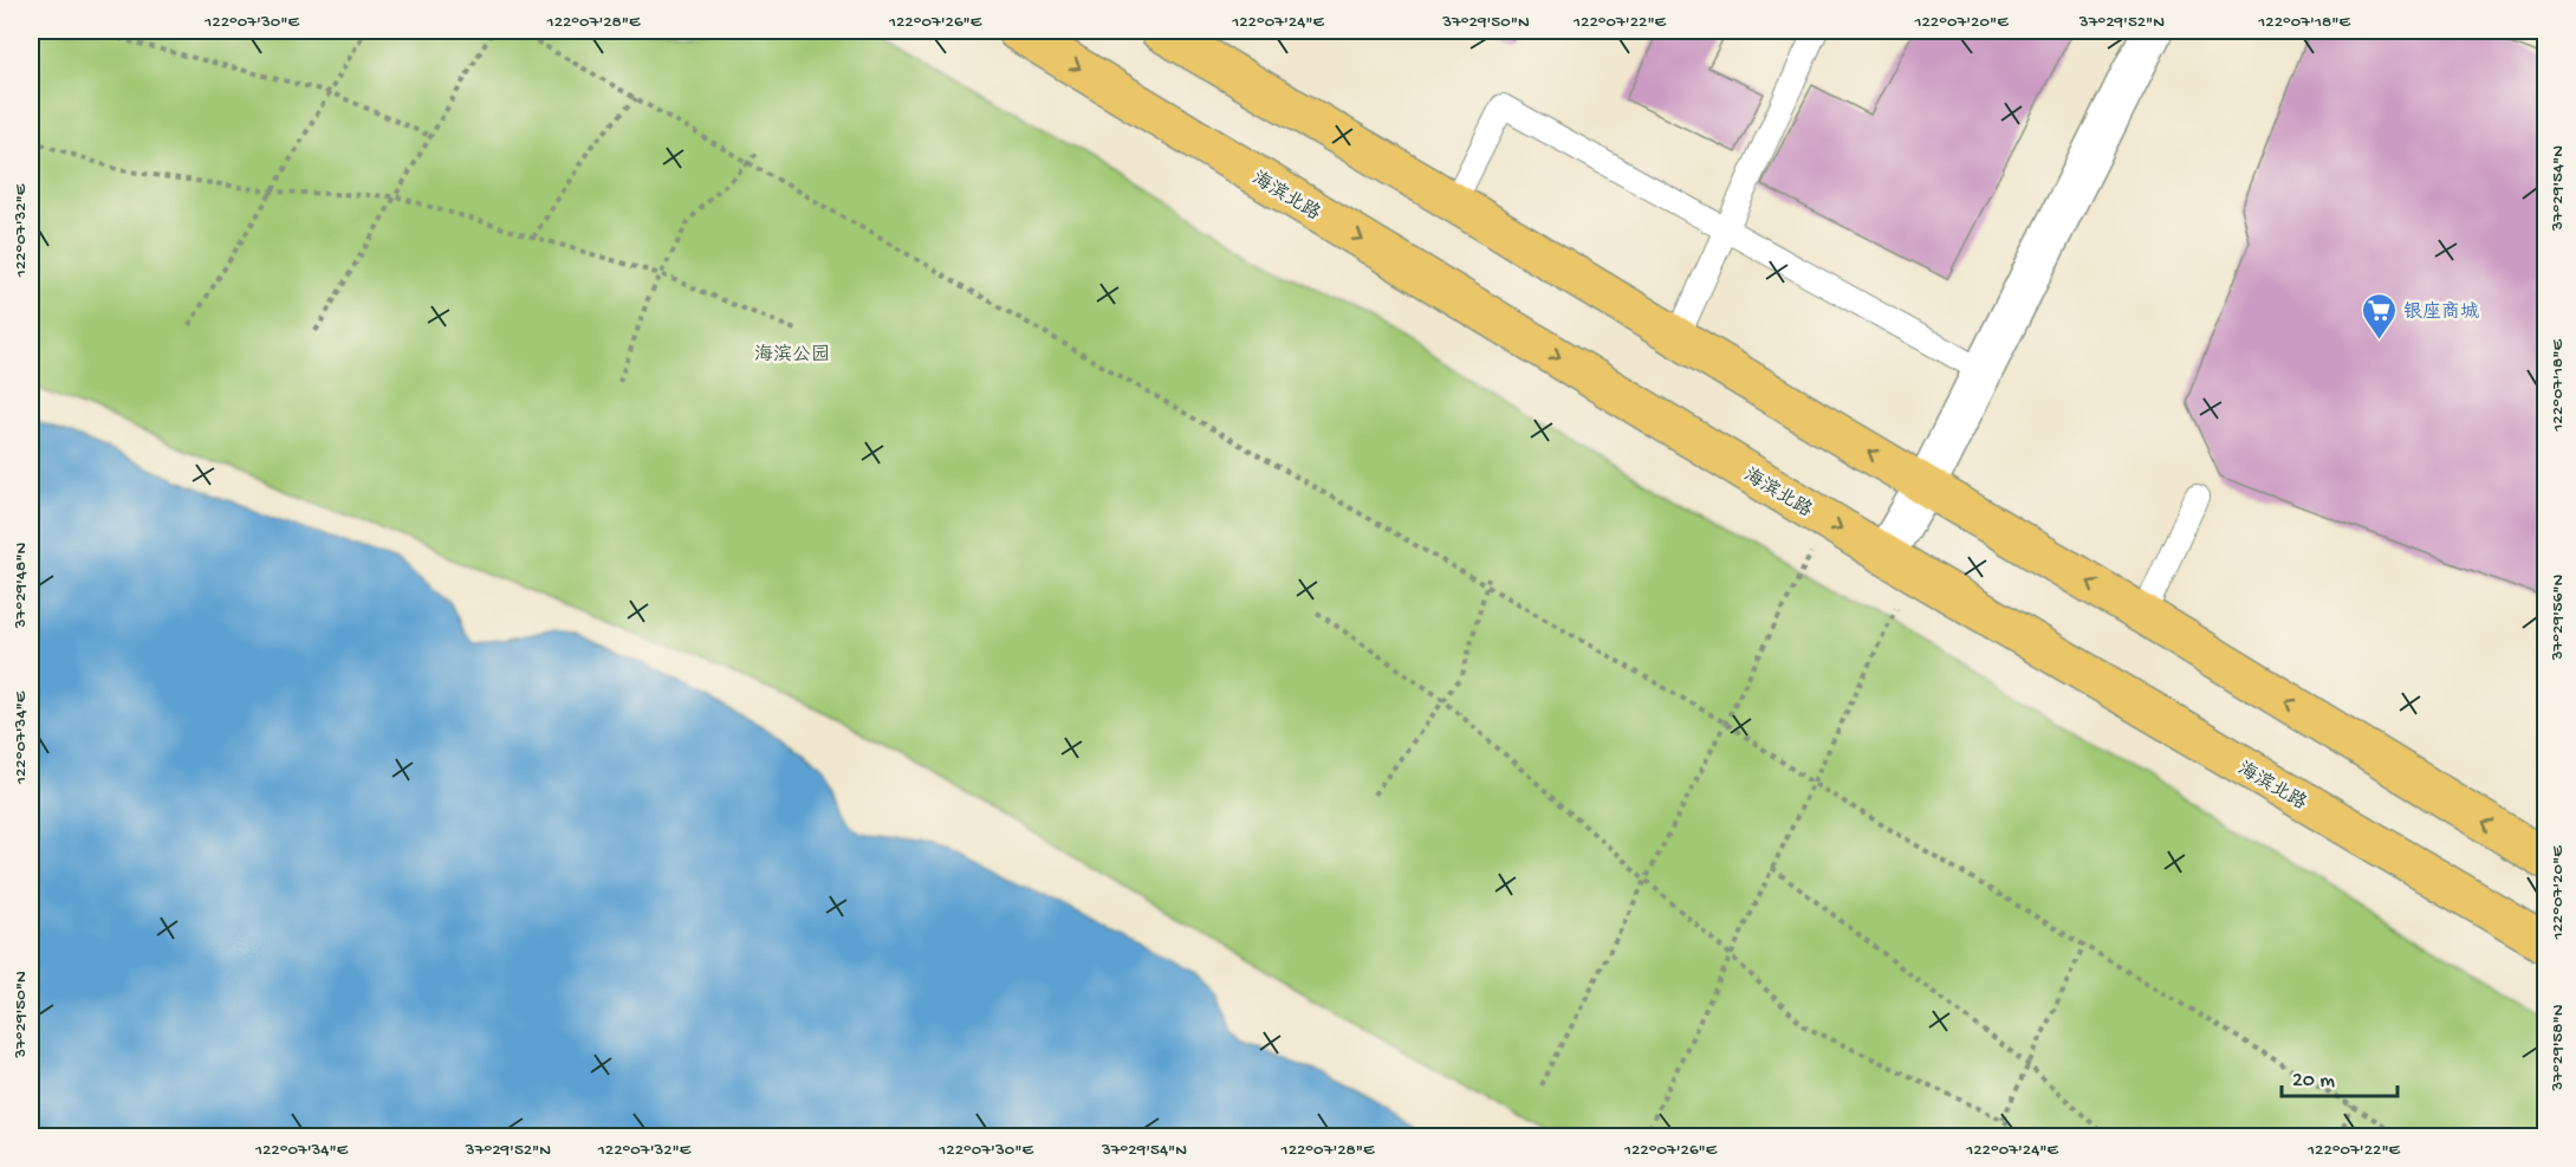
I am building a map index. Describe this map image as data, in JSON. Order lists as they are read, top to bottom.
{
  "streets": {
    "main road": ["海滨北路"]
  },
  "parks": ["海滨公园"],
  "places": {
    "supermarket": ["银座商城"]
  },
  "scale_bar": "20 m",
  "coordinates": [
    "122°07'30\"E",
    "122°07'28\"E",
    "122°07'26\"E",
    "122°07'24\"E",
    "37°29'50\"N",
    "122°07'22\"E",
    "122°07'20\"E",
    "37°29'52\"N",
    "122°07'18\"E",
    "37°29'54\"N",
    "122°07'32\"E",
    "37°29'48\"N",
    "37°29'56\"N",
    "122°07'34\"E",
    "37°29'58\"N"
  ]
}
